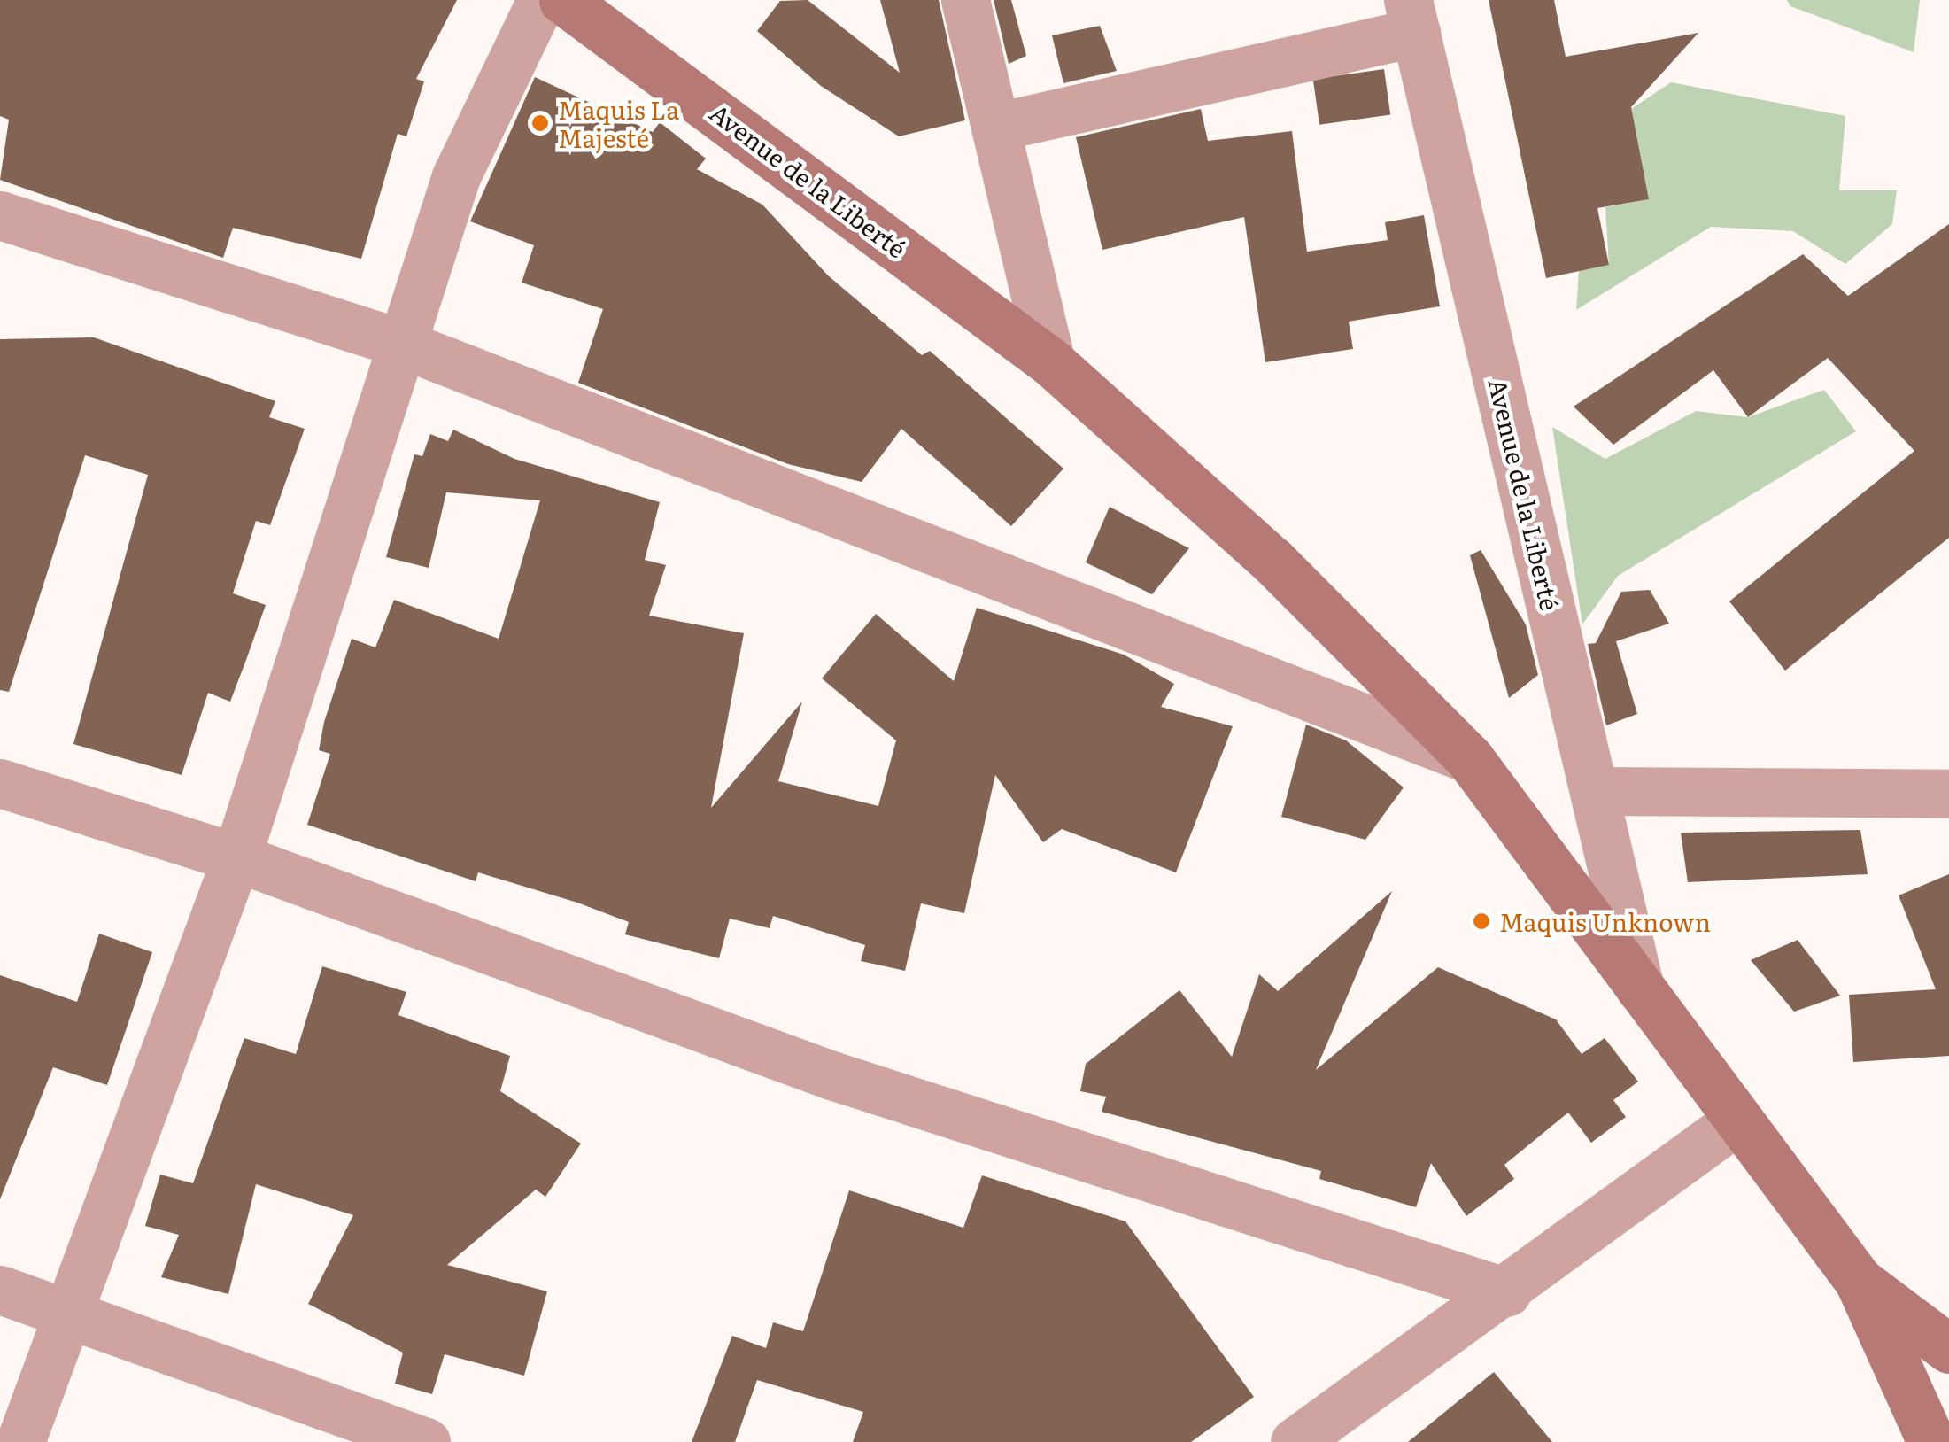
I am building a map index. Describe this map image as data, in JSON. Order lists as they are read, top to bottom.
{
  "streets": {
    "main road": ["Avenue de la Liberté"]
  },
  "places": ["Maquis La Majesté", "Maquis Unknown"]
}
